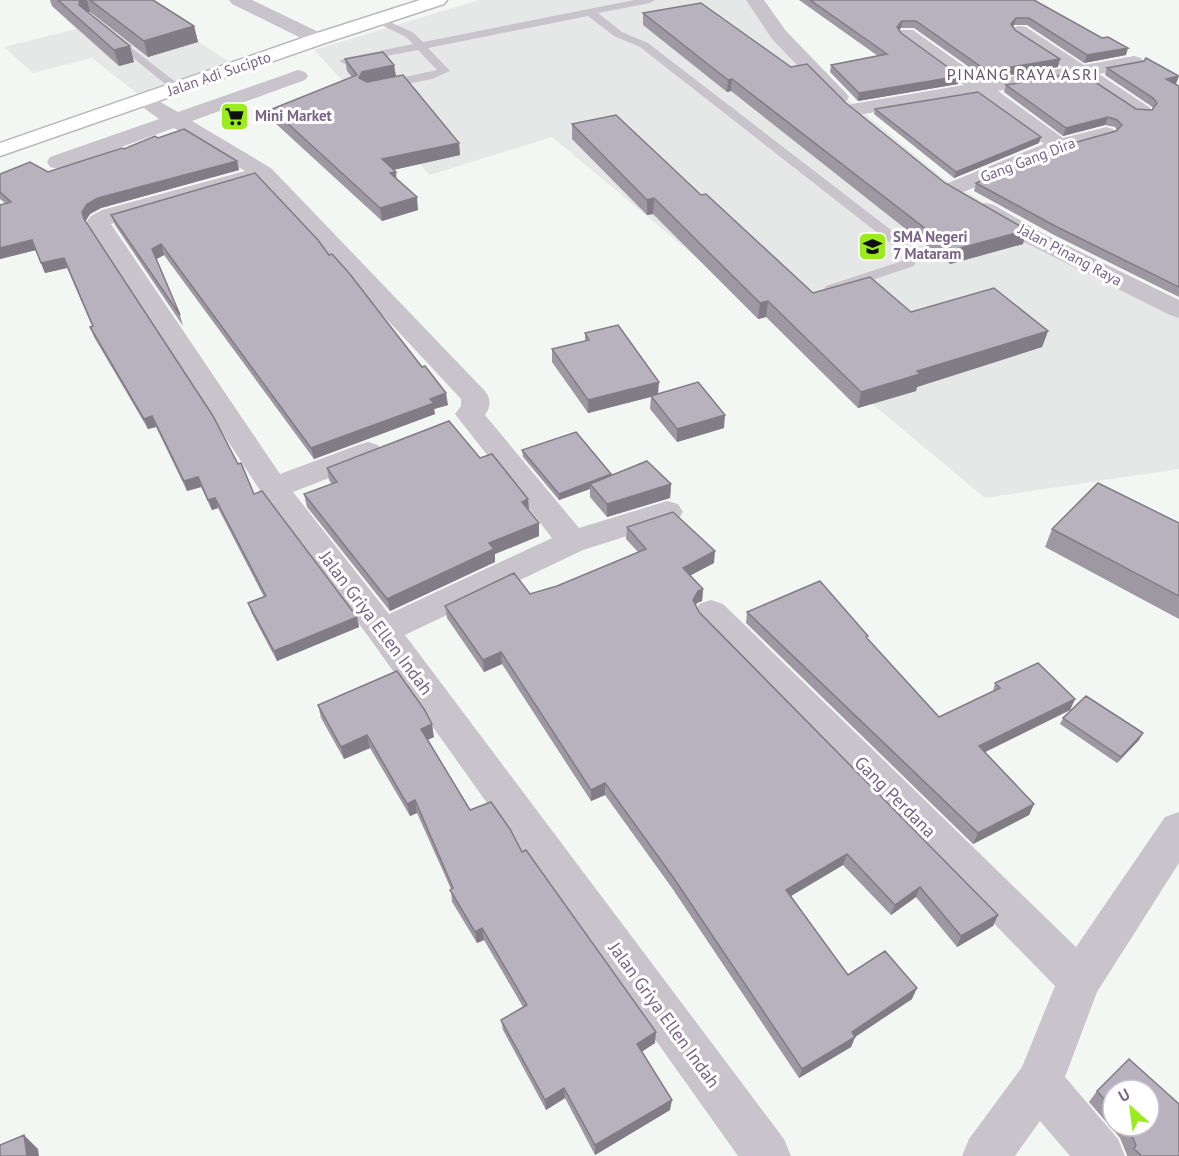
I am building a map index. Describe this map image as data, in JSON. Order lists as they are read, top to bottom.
{
  "streets": {
    "highway": ["Jalan Adi Sucipto"],
    "street": [
      "Gang Gang Dira",
      "Jalan Pinang Raya",
      "Jalan Griya Ellen Indah",
      "Gang Perdana"
    ]
  },
  "crossings": [
    ["Gang Gang Dira", "Jalan Pinang Raya"]
  ],
  "districts": ["PINANG RAYA ASRI"],
  "places": {
    "supermarket": ["Mini Market"],
    "school or university": ["SMA Negeri 7 Mataram"]
  },
  "north": "top left"
}
